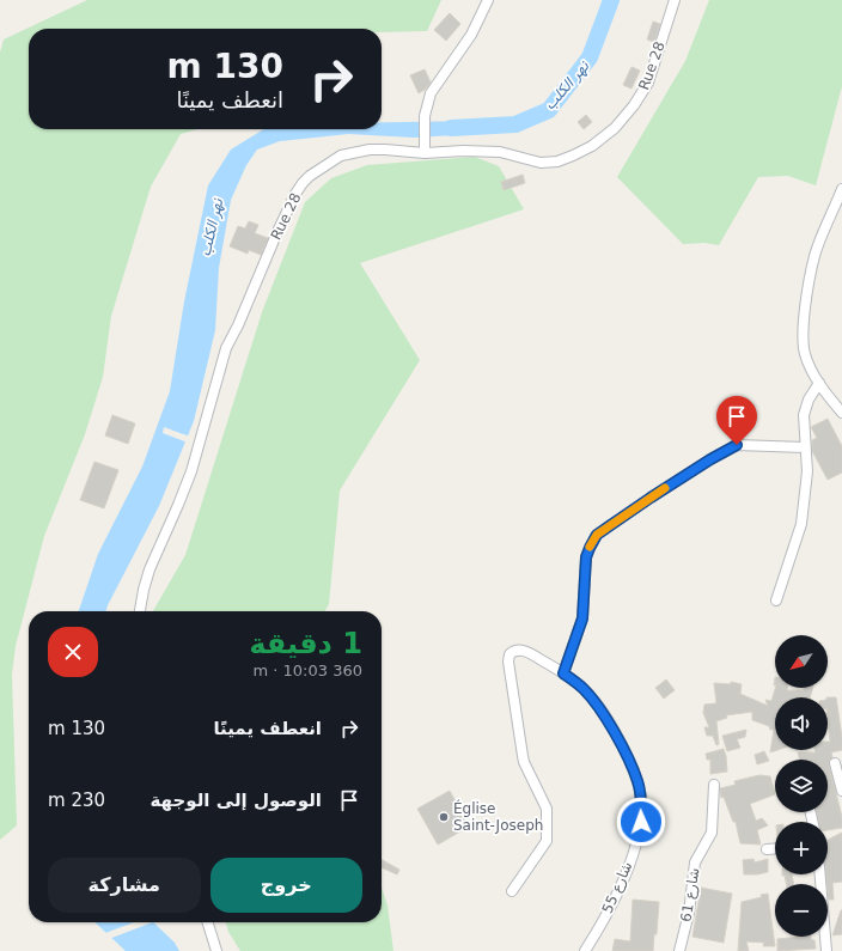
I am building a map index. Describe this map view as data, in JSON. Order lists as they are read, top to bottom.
{
  "streets": {
    "street": ["Rue 28", "شارع 55", "شارع 61"]
  },
  "water": ["نهر الكلب"],
  "places": ["Église Saint-Joseph"],
  "north": "bottom left",
  "page": {
    "turn": ["130 m", "انعطف يمينًا"],
    "heading": ["1 دقيقة", "360 m · 10:03"],
    "map_buttons": ["+", "−"],
    "list": [
      {
        "name": "انعطف يمينًا",
        "value": "130 m"
      },
      {
        "name": "الوصول إلى الوجهة",
        "value": "230 m"
      }
    ],
    "buttons": ["خروج", "مشاركة"]
  }
}
